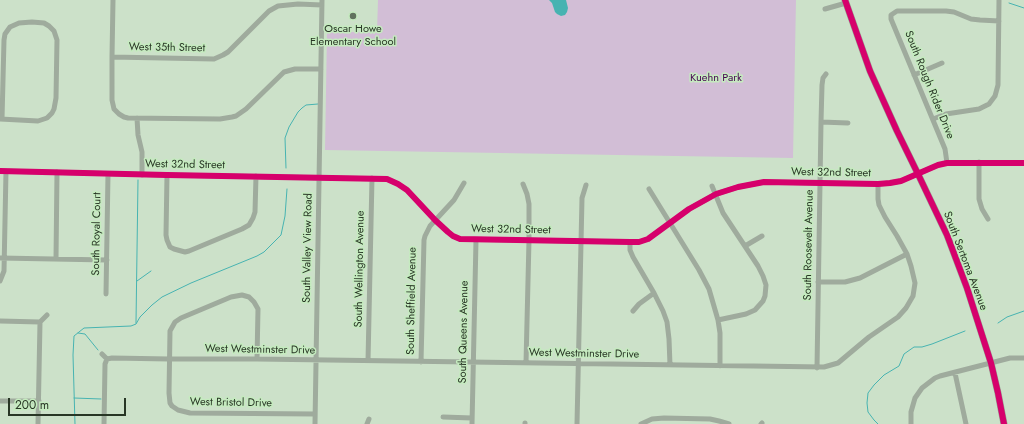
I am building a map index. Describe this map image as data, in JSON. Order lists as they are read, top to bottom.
{
  "streets": {
    "main road": ["South Sertoma Avenue"],
    "street": [
      "West 35th Street",
      "South Rough Rider Drive",
      "West 32nd Street",
      "South Royal Court",
      "South Roosevelt Avenue",
      "South Valley View Road",
      "South Wellington Avenue",
      "South Sheffield Avenue",
      "South Queens Avenue",
      "West Westminster Drive",
      "West Bristol Drive"
    ]
  },
  "crossings": [
    ["West 35th Street", "South Valley View Road"],
    ["South Rough Rider Drive", "West 32nd Street"],
    ["West 32nd Street", "South Royal Court"],
    ["West 32nd Street", "South Roosevelt Avenue"],
    ["West 32nd Street", "South Valley View Road"],
    ["West 32nd Street", "South Sertoma Avenue"],
    ["West 32nd Street", "South Wellington Avenue"],
    ["West 32nd Street", "South Sheffield Avenue"],
    ["West 32nd Street", "South Queens Avenue"],
    ["West 32nd Street", "West Westminster Drive"],
    ["South Roosevelt Avenue", "West Westminster Drive"],
    ["South Valley View Road", "West Westminster Drive"],
    ["South Valley View Road", "West Bristol Drive"],
    ["South Wellington Avenue", "West Westminster Drive"],
    ["South Sheffield Avenue", "West Westminster Drive"],
    ["South Queens Avenue", "West Westminster Drive"],
    ["West Westminster Drive", "West Bristol Drive"]
  ],
  "parks": ["Kuehn Park"],
  "places": ["Oscar Howe Elementary School"],
  "scale_bar": "200 m"
}
